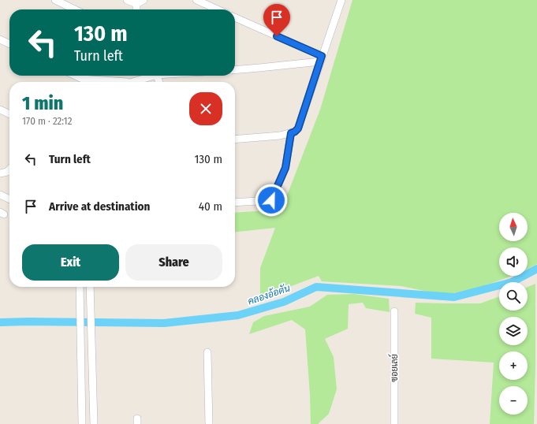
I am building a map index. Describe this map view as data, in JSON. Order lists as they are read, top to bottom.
{
  "streets": {
    "street": ["ซอยเลย์"]
  },
  "water": ["คลองอ้อตัน"],
  "north": "top",
  "page": {
    "turn": ["130 m", "Turn left"],
    "heading": ["1 min", "170 m · 22:12"],
    "list": [
      {
        "name": "Turn left",
        "value": "130 m"
      },
      {
        "name": "Arrive at destination",
        "value": "40 m"
      }
    ],
    "map_buttons": ["+", "−"],
    "buttons": ["Exit", "Share"]
  }
}
